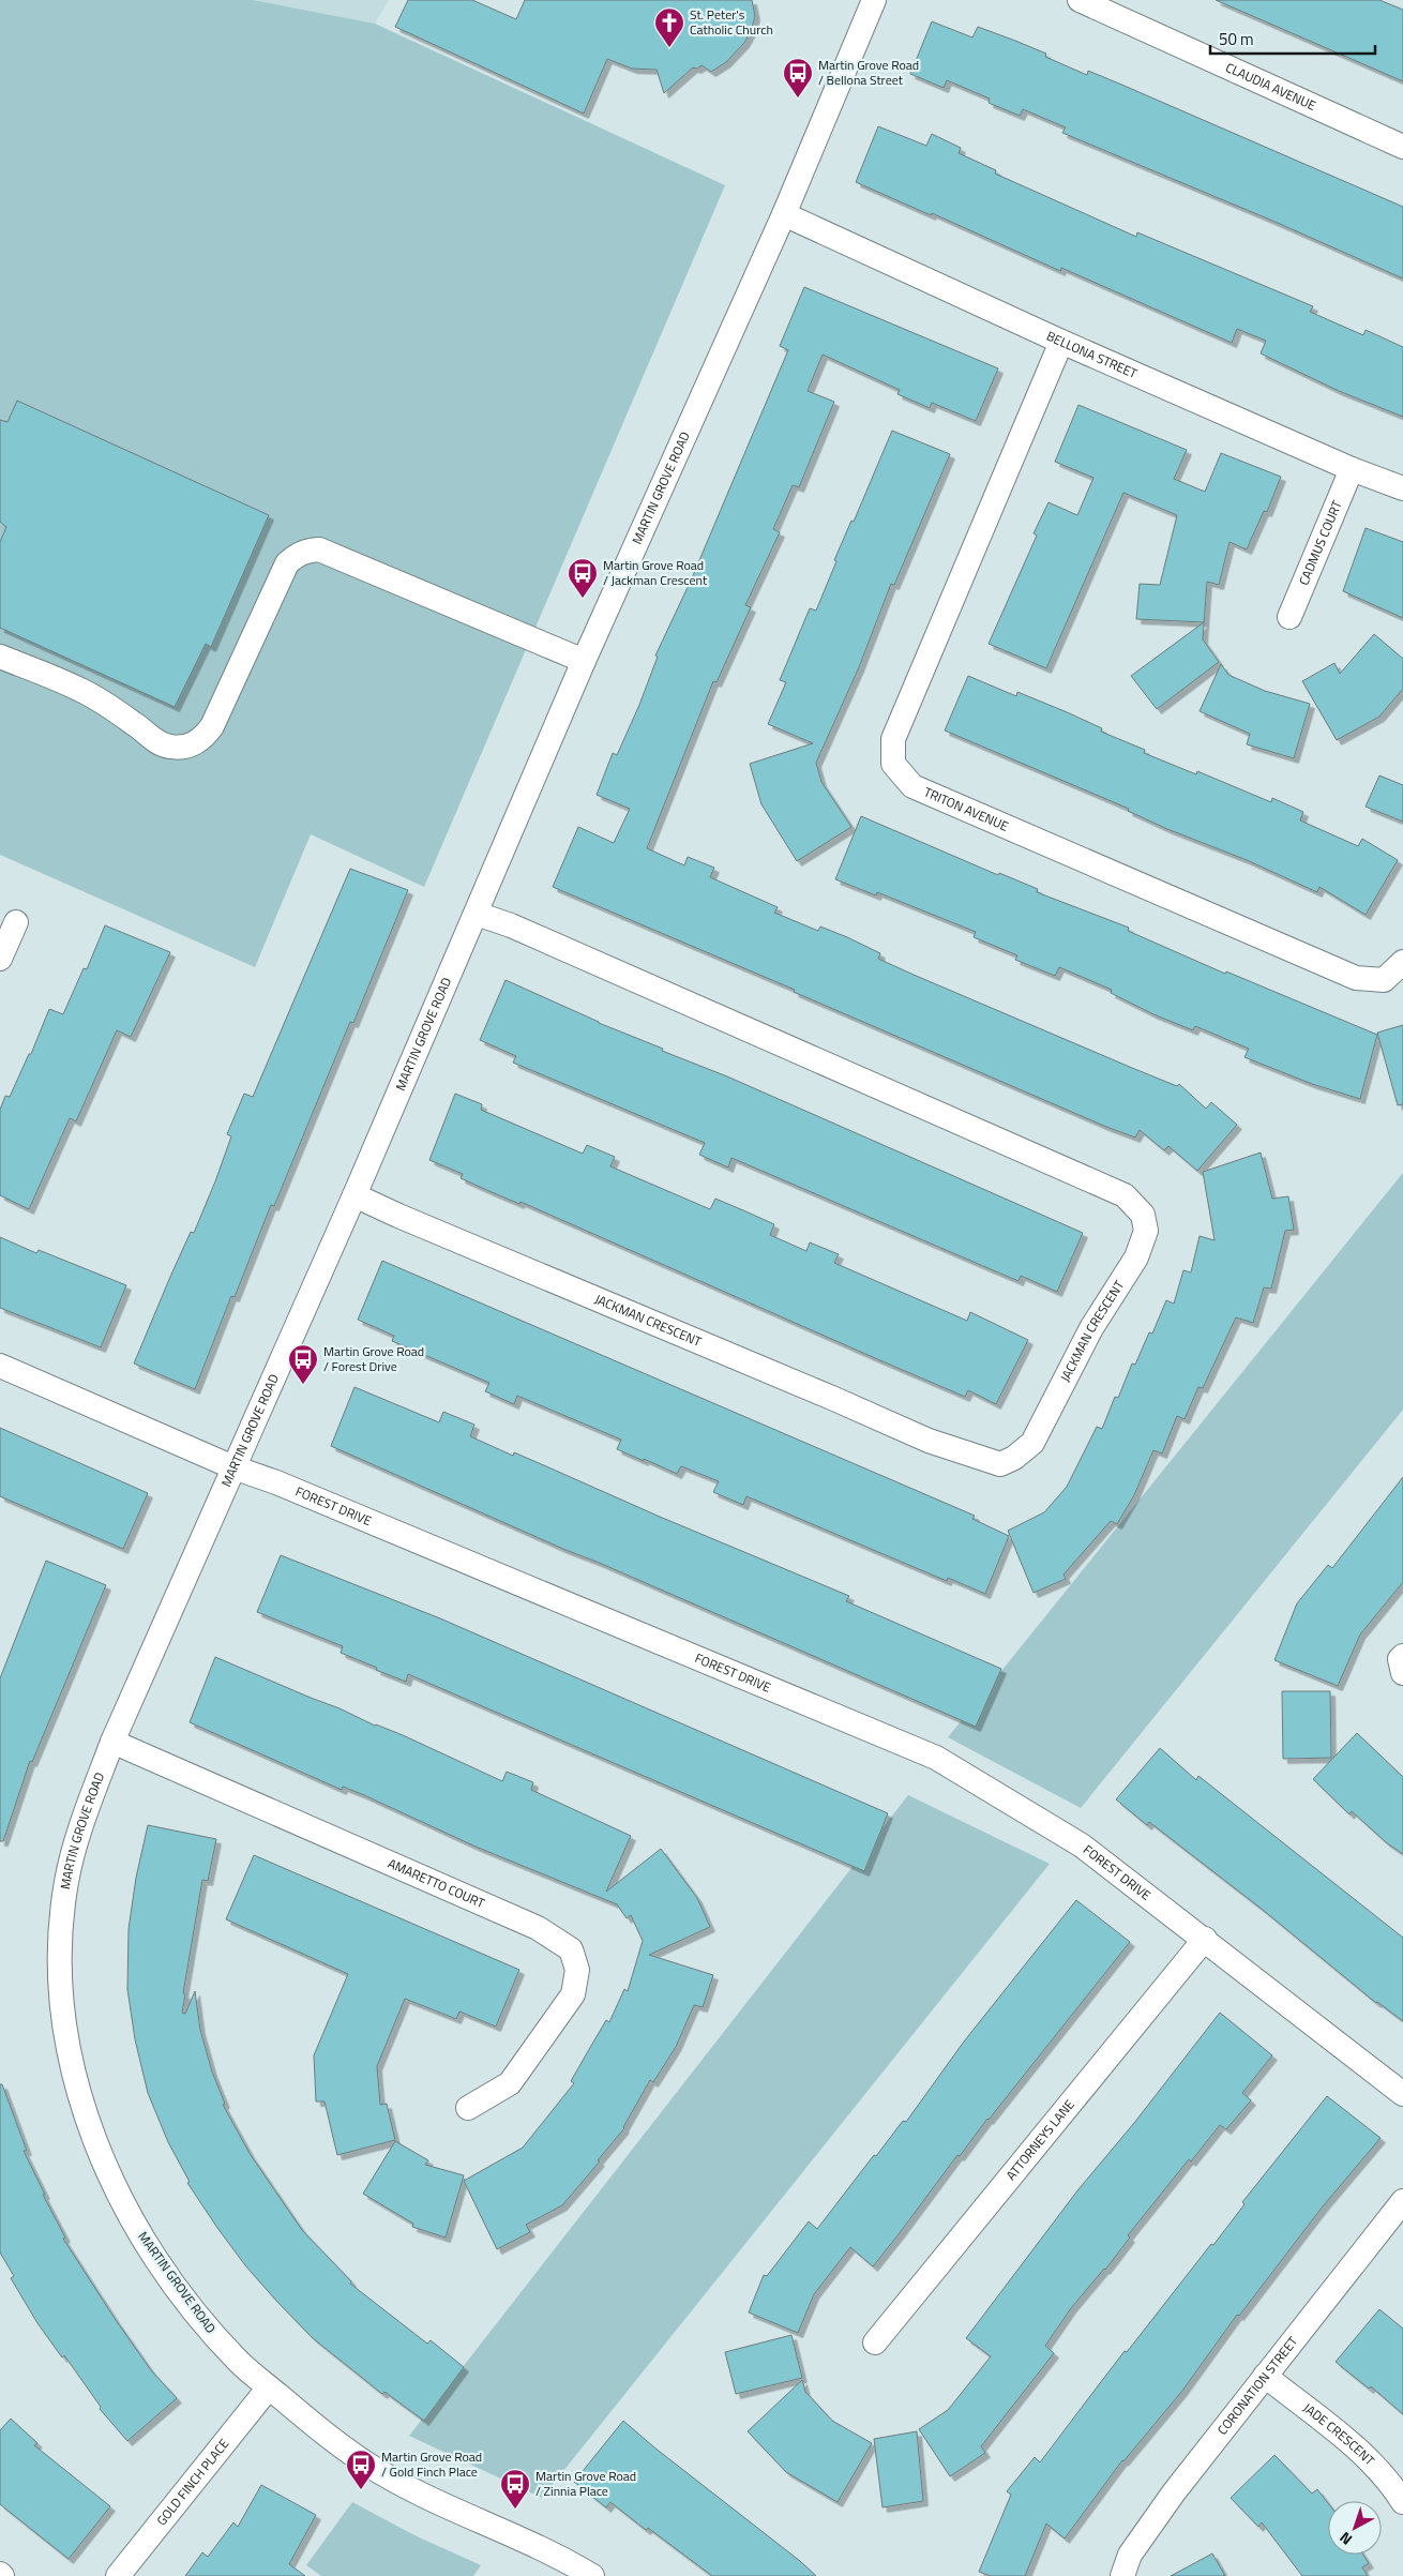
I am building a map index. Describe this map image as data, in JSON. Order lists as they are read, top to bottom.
{
  "streets": {
    "street": [
      "CLAUDIA AVENUE",
      "BELLONA STREET",
      "MARTIN GROVE ROAD",
      "CADMUS COURT",
      "TRITON AVENUE",
      "JACKMAN CRESCENT",
      "FOREST DRIVE",
      "AMARETTO COURT",
      "ATTORNEYS LANE",
      "CORONATION STREET",
      "JADE CRESCENT",
      "GOLD FINCH PLACE"
    ]
  },
  "crossings": [
    ["BELLONA STREET", "MARTIN GROVE ROAD"],
    ["BELLONA STREET", "CADMUS COURT"],
    ["BELLONA STREET", "TRITON AVENUE"],
    ["MARTIN GROVE ROAD", "JACKMAN CRESCENT"],
    ["MARTIN GROVE ROAD", "FOREST DRIVE"],
    ["MARTIN GROVE ROAD", "AMARETTO COURT"],
    ["MARTIN GROVE ROAD", "GOLD FINCH PLACE"],
    ["FOREST DRIVE", "ATTORNEYS LANE"],
    ["CORONATION STREET", "JADE CRESCENT"]
  ],
  "places": {
    "church": ["St. Peter's Catholic Church"],
    "bus stop": [
      "Martin Grove Road / Bellona Street",
      "Martin Grove Road / Jackman Crescent",
      "Martin Grove Road / Forest Drive",
      "Martin Grove Road / Gold Finch Place",
      "Martin Grove Road / Zinnia Place"
    ]
  },
  "scale_bar": "50 m",
  "north": "bottom left"
}
